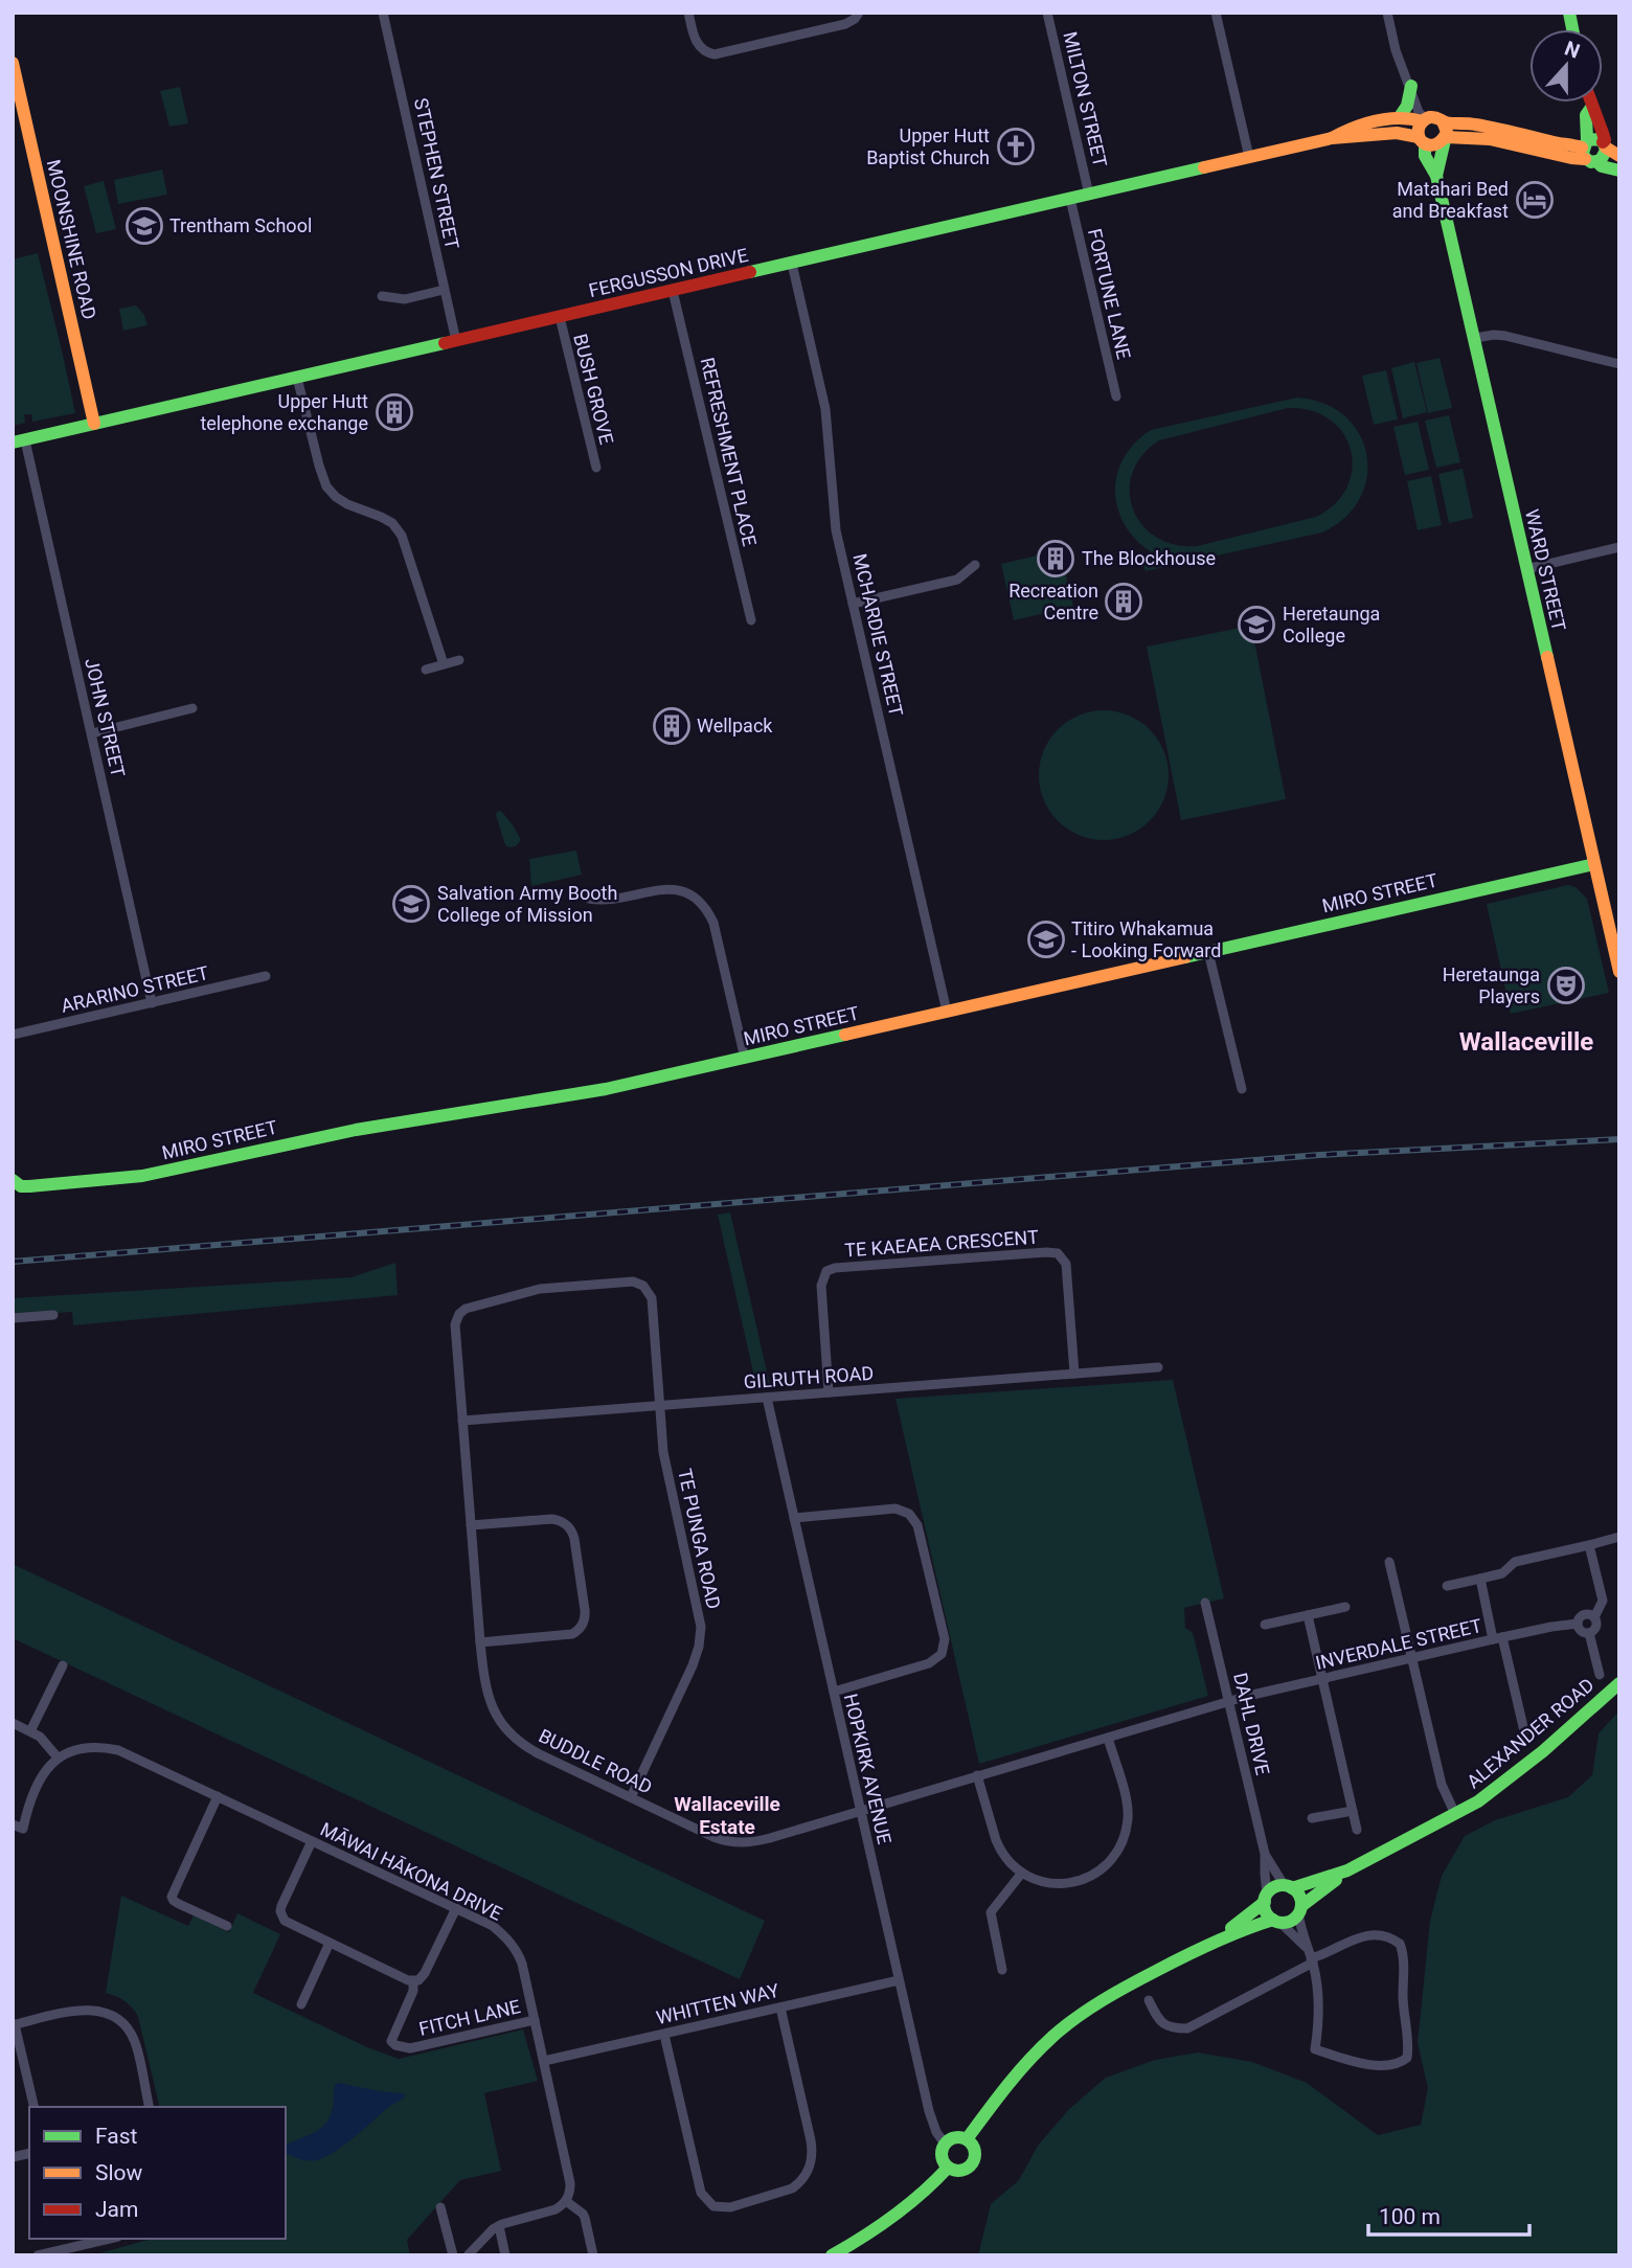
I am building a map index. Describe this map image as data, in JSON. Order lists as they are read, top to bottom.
{
  "streets": {
    "street": [
      "MILTON STREET",
      "STEPHEN STREET",
      "MOONSHINE ROAD",
      "FERGUSSON DRIVE",
      "FORTUNE LANE",
      "BUSH GROVE",
      "REFRESHMENT PLACE",
      "WARD STREET",
      "MCHARDIE STREET",
      "JOHN STREET",
      "MIRO STREET",
      "ARARINO STREET",
      "TE KAEAEA CRESCENT",
      "GILRUTH ROAD",
      "TE PUNGA ROAD",
      "INVERDALE STREET",
      "DAHL DRIVE",
      "ALEXANDER ROAD",
      "BUDDLE ROAD",
      "HOPKIRK AVENUE",
      "MĀWAI HĀKONA DRIVE",
      "WHITTEN WAY",
      "FITCH LANE"
    ]
  },
  "crossings": [
    ["MILTON STREET", "FERGUSSON DRIVE"],
    ["STEPHEN STREET", "FERGUSSON DRIVE"],
    ["MOONSHINE ROAD", "FERGUSSON DRIVE"],
    ["FERGUSSON DRIVE", "FORTUNE LANE"],
    ["FERGUSSON DRIVE", "BUSH GROVE"],
    ["FERGUSSON DRIVE", "REFRESHMENT PLACE"],
    ["FERGUSSON DRIVE", "WARD STREET"],
    ["FERGUSSON DRIVE", "MCHARDIE STREET"],
    ["FERGUSSON DRIVE", "JOHN STREET"],
    ["WARD STREET", "MIRO STREET"],
    ["MCHARDIE STREET", "MIRO STREET"],
    ["JOHN STREET", "ARARINO STREET"],
    ["TE KAEAEA CRESCENT", "GILRUTH ROAD"],
    ["GILRUTH ROAD", "TE PUNGA ROAD"],
    ["GILRUTH ROAD", "BUDDLE ROAD"],
    ["GILRUTH ROAD", "HOPKIRK AVENUE"],
    ["TE PUNGA ROAD", "BUDDLE ROAD"],
    ["INVERDALE STREET", "DAHL DRIVE"],
    ["INVERDALE STREET", "BUDDLE ROAD"],
    ["DAHL DRIVE", "ALEXANDER ROAD"],
    ["DAHL DRIVE", "BUDDLE ROAD"],
    ["ALEXANDER ROAD", "HOPKIRK AVENUE"],
    ["BUDDLE ROAD", "HOPKIRK AVENUE"],
    ["HOPKIRK AVENUE", "WHITTEN WAY"],
    ["MĀWAI HĀKONA DRIVE", "WHITTEN WAY"],
    ["MĀWAI HĀKONA DRIVE", "FITCH LANE"]
  ],
  "districts": ["Wallaceville", "Wallaceville Estate"],
  "places": {
    "church": ["Upper Hutt Baptist Church"],
    "hotel": ["Matahari Bed and Breakfast"],
    "school or university": [
      "Trentham School",
      "Heretaunga College",
      "Salvation Army Booth College of Mission",
      "Titiro Whakamua - Looking Forward"
    ],
    "building": [
      "Upper Hutt telephone exchange",
      "The Blockhouse",
      "Recreation Centre",
      "Wellpack"
    ],
    "theatre": ["Heretaunga Players"]
  },
  "legend": ["Fast", "Slow", "Jam"],
  "scale_bar": "100 m",
  "north": "top"
}
